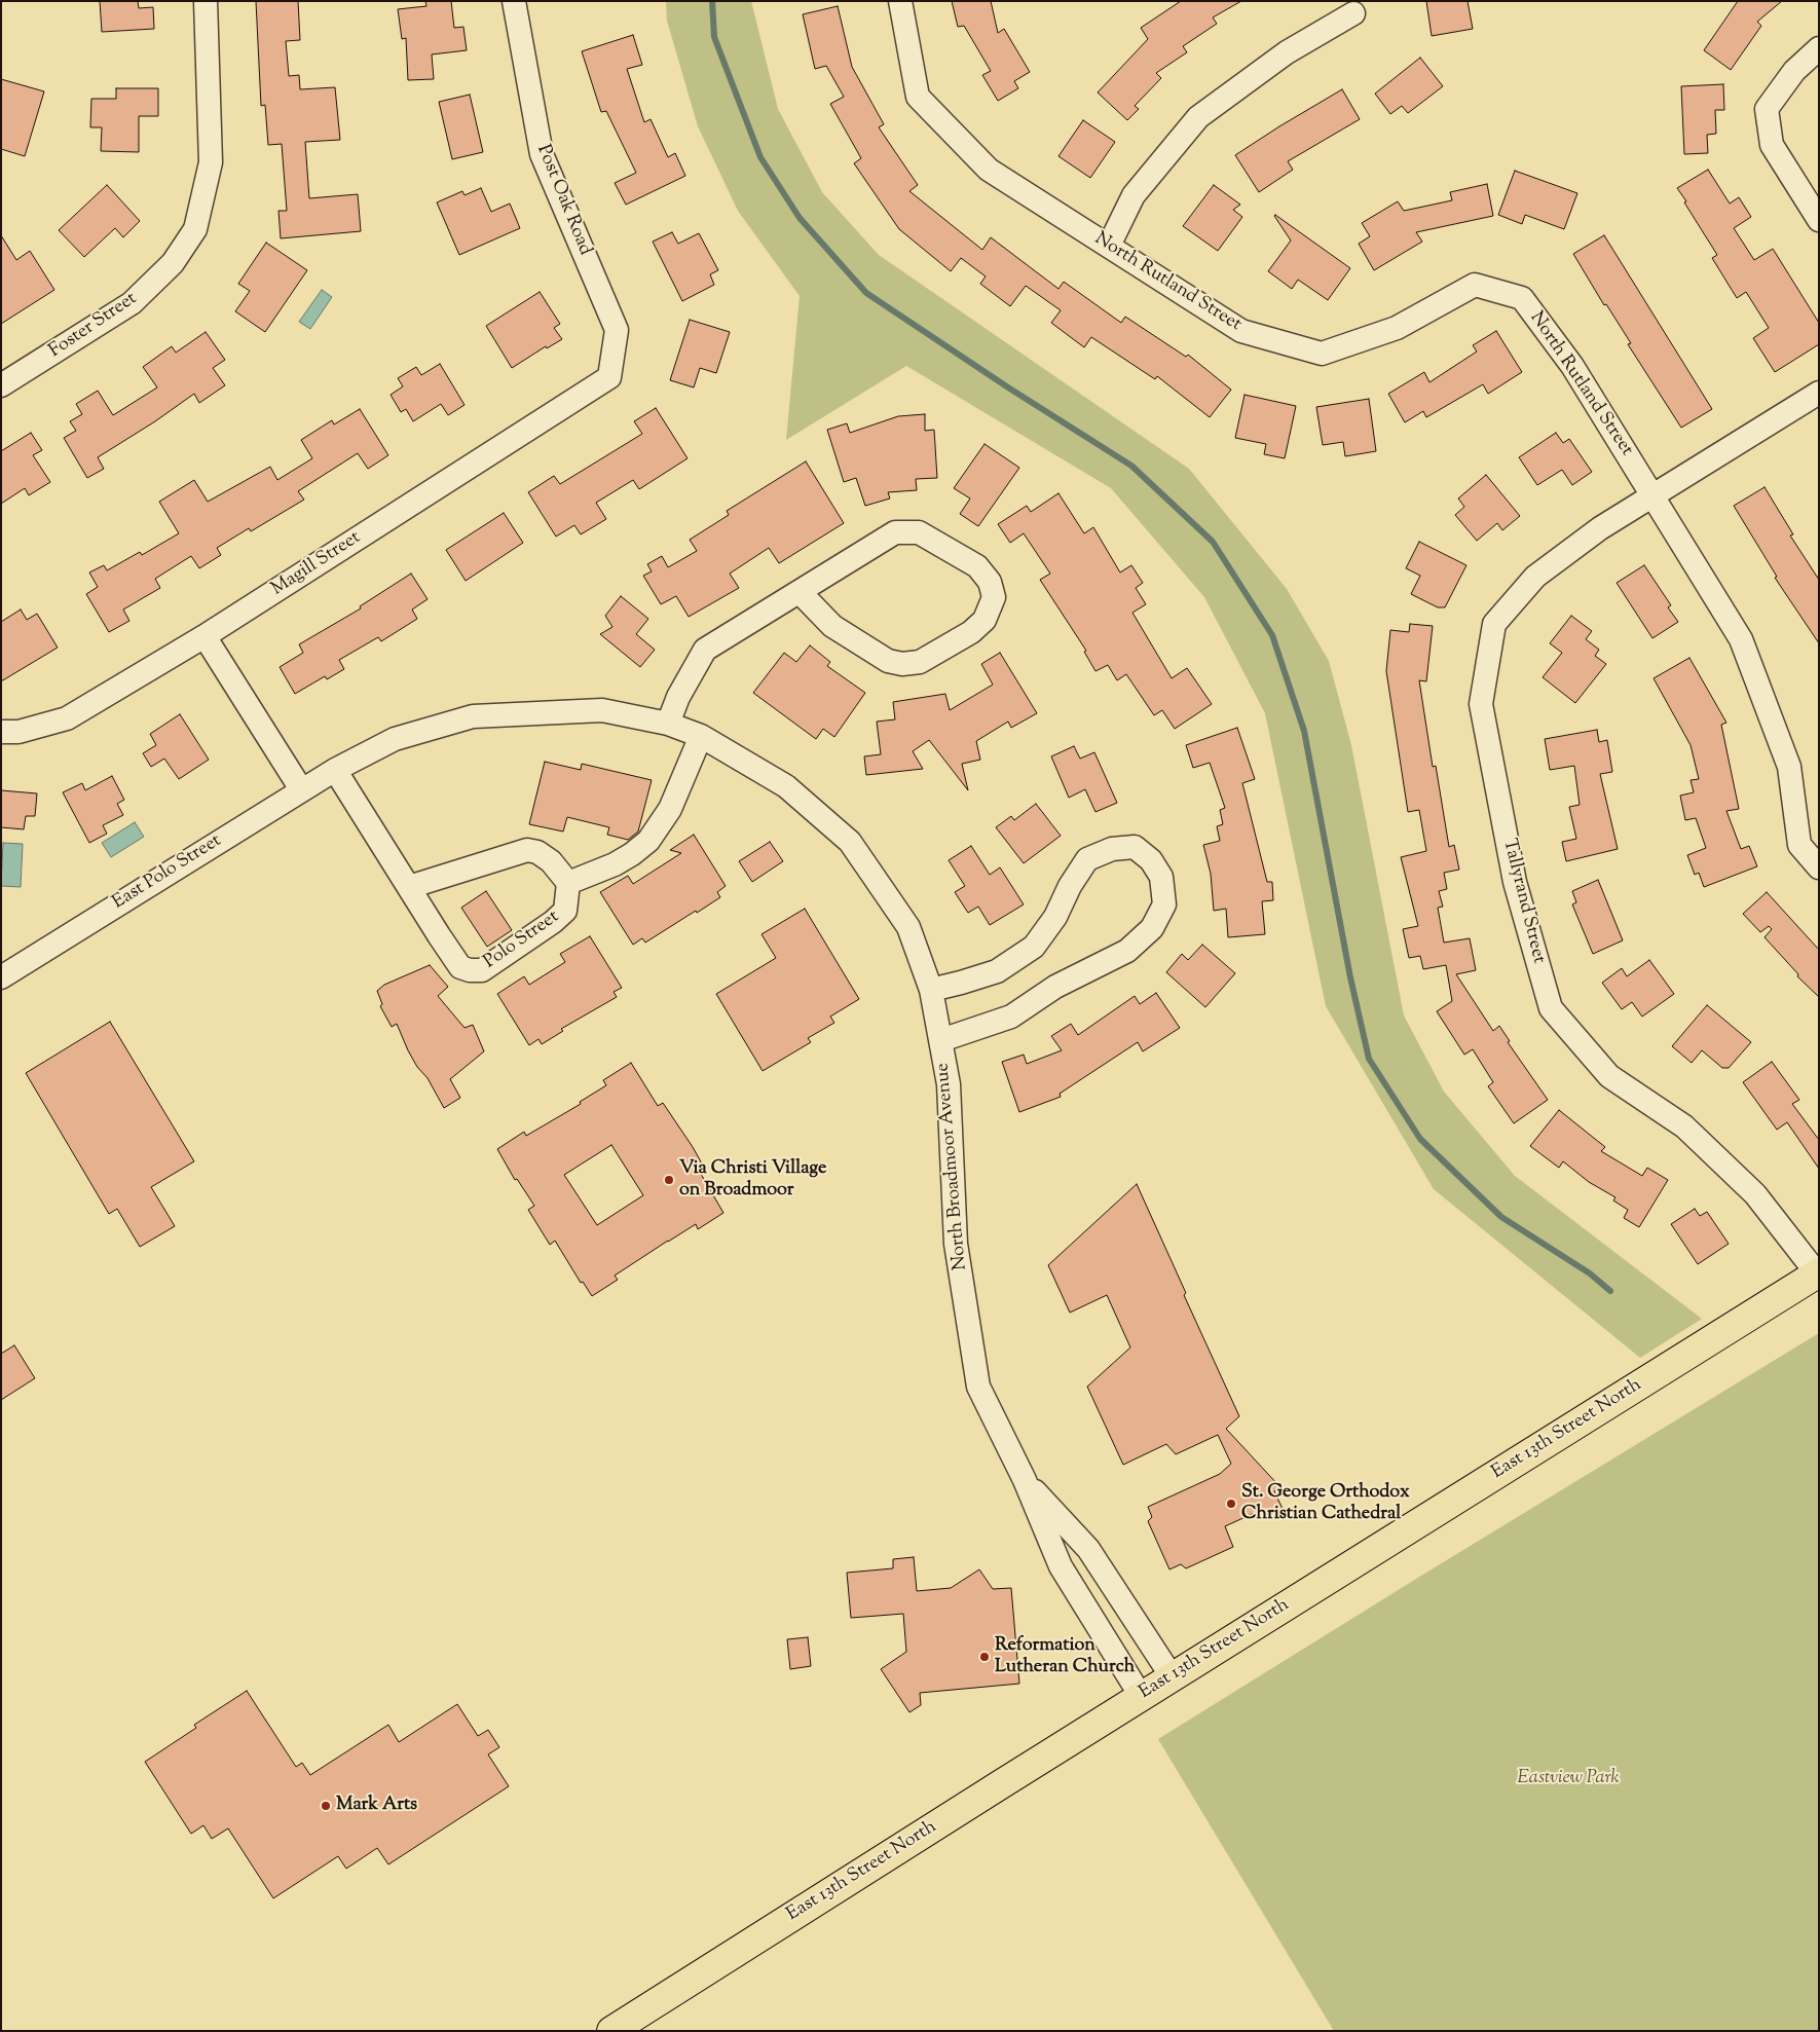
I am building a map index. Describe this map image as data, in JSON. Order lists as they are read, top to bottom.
{
  "streets": {
    "main road": ["East 13th Street North"],
    "street": [
      "Post Oak Road",
      "North Rutland Street",
      "Foster Street",
      "Magill Street",
      "East Polo Street",
      "Tallyrand Street",
      "Polo Street",
      "North Broadmoor Avenue"
    ]
  },
  "crossings": [
    ["Post Oak Road", "Magill Street"],
    ["North Rutland Street", "Tallyrand Street"],
    ["East Polo Street", "Polo Street"],
    ["East Polo Street", "North Broadmoor Avenue"],
    ["Tallyrand Street", "East 13th Street North"],
    ["Polo Street", "North Broadmoor Avenue"],
    ["North Broadmoor Avenue", "East 13th Street North"]
  ],
  "parks": ["Eastview Park"],
  "places": [
    "Via Christi Village on Broadmoor",
    "St. George Orthodox Christian Cathedral",
    "Reformation Lutheran Church",
    "Mark Arts"
  ]
}
